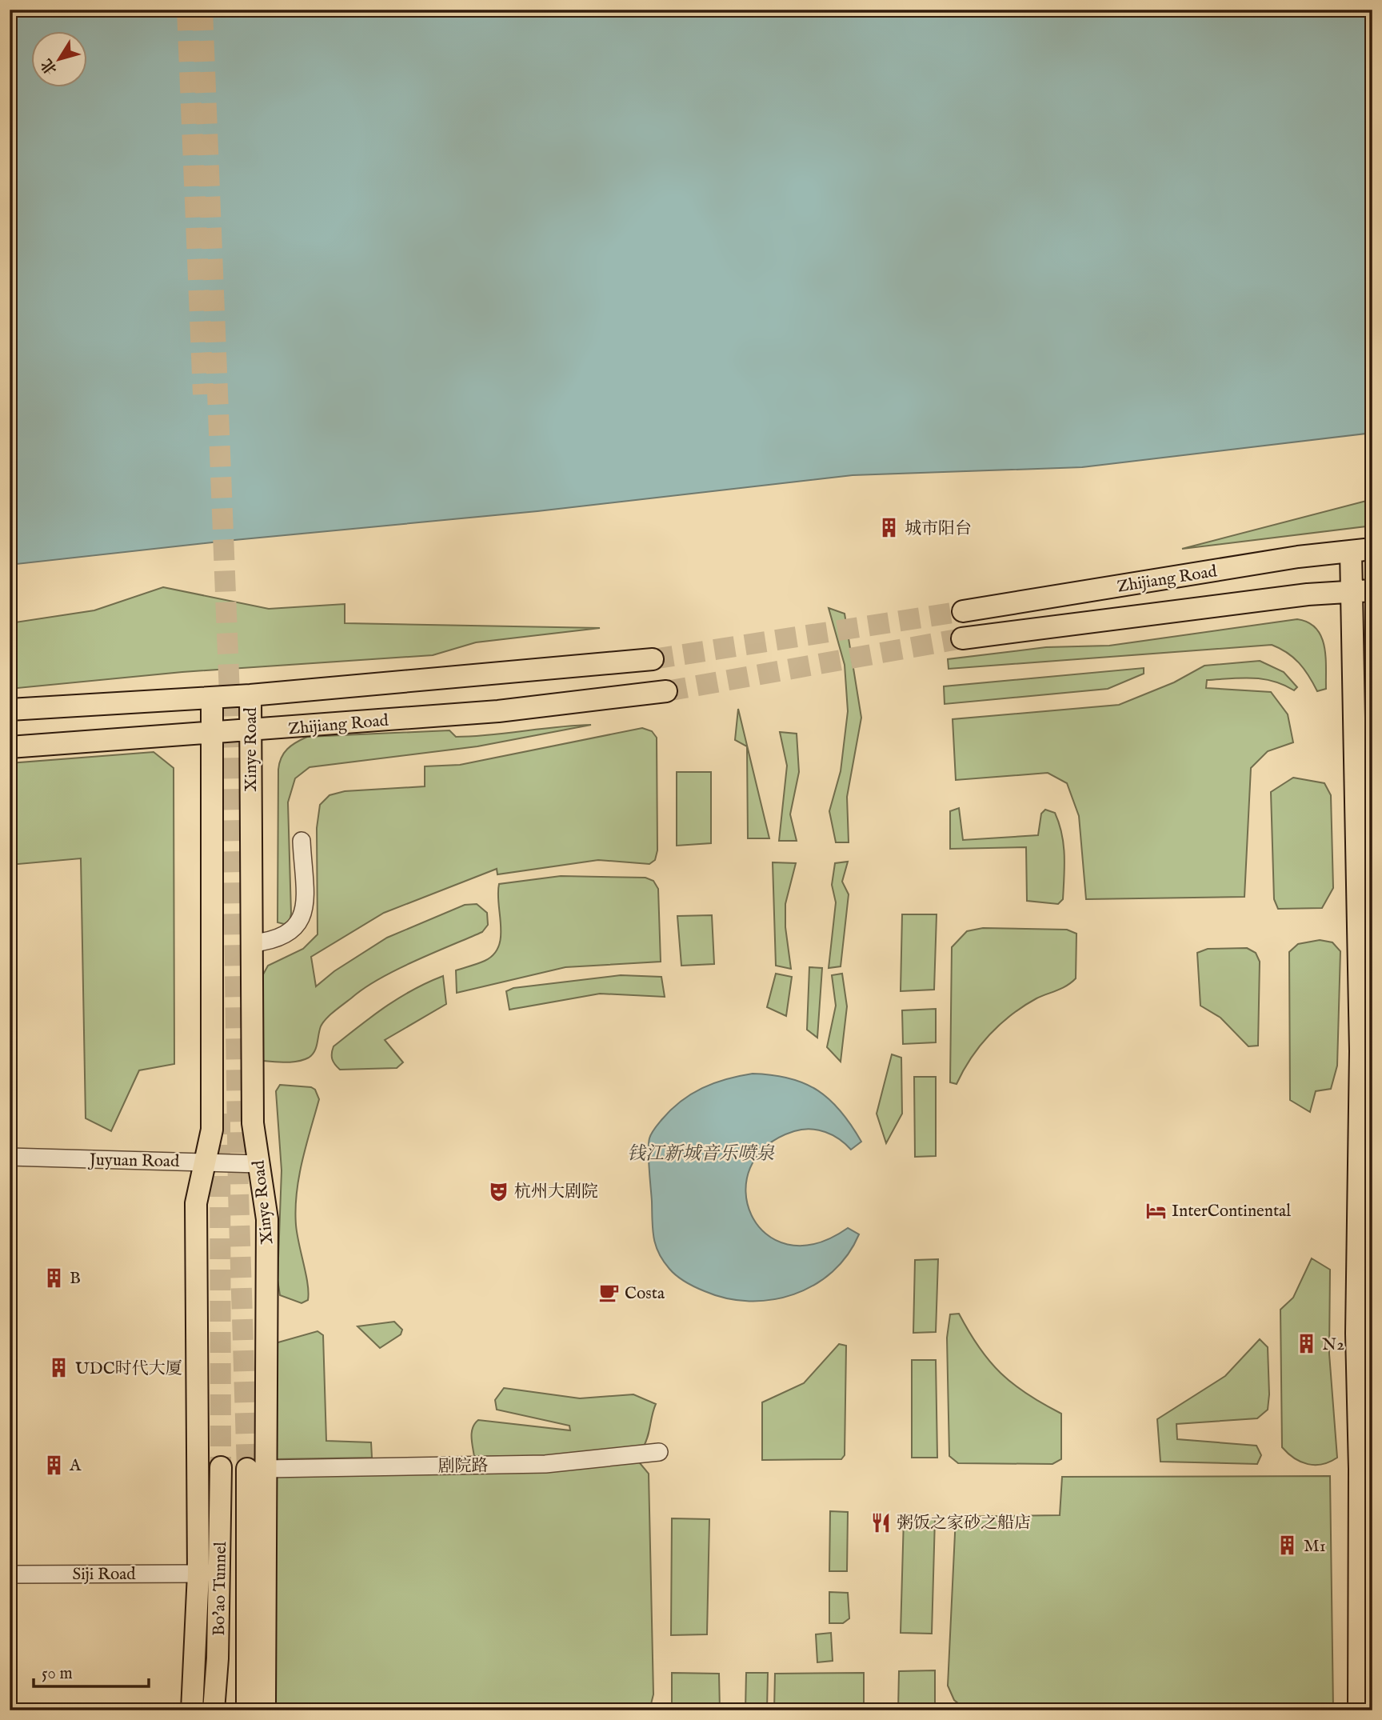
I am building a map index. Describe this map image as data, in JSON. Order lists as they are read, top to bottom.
{
  "streets": {
    "main road": ["Zhijiang Road", "Xinye Road", "Bo'ao Tunnel"],
    "street": ["Juyuan Road", "剧院路", "Siji Road"]
  },
  "crossings": [
    ["Zhijiang Road", "Xinye Road"],
    ["Xinye Road", "Juyuan Road"],
    ["Xinye Road", "剧院路"],
    ["Xinye Road", "Bo'ao Tunnel"],
    ["剧院路", "Bo'ao Tunnel"]
  ],
  "water": ["钱江新城音乐喷泉"],
  "places": {
    "building": [
      "城市阳台",
      "B",
      "N2",
      "UDC时代大厦",
      "A",
      "M1"
    ],
    "theatre": ["杭州大剧院"],
    "hotel": ["InterContinental"],
    "cafe": ["Costa"],
    "restaurant": ["粥饭之家砂之船店"]
  },
  "scale_bar": "50 m",
  "north": "bottom left"
}
